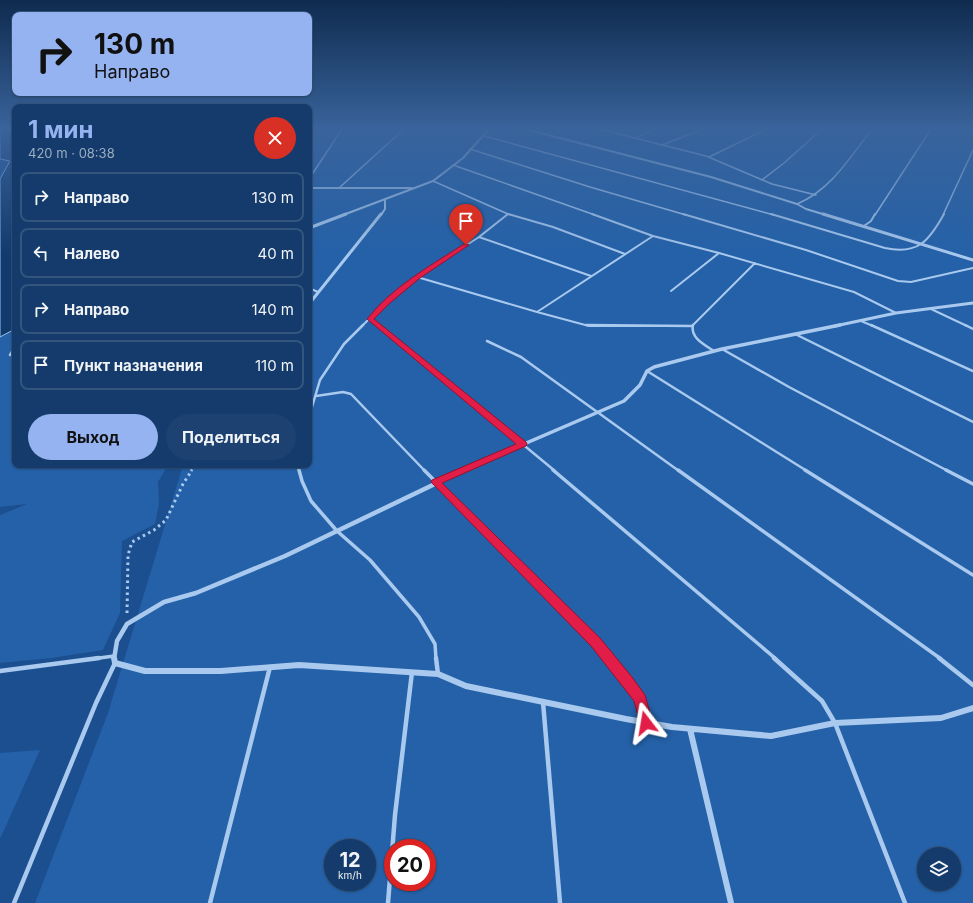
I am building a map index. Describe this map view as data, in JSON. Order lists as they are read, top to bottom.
{
  "page": {
    "turn": ["130 m", "Направо"],
    "heading": ["1 мин", "420 m · 08:38"],
    "list": [
      {
        "name": "Направо",
        "value": "130 m"
      },
      {
        "name": "Налево",
        "value": "40 m"
      },
      {
        "name": "Направо",
        "value": "140 m"
      },
      {
        "name": "Пункт назначения",
        "value": "110 m"
      }
    ],
    "buttons": ["Выход", "Поделиться"],
    "speed": "12 km/h",
    "limit": "20"
  }
}
